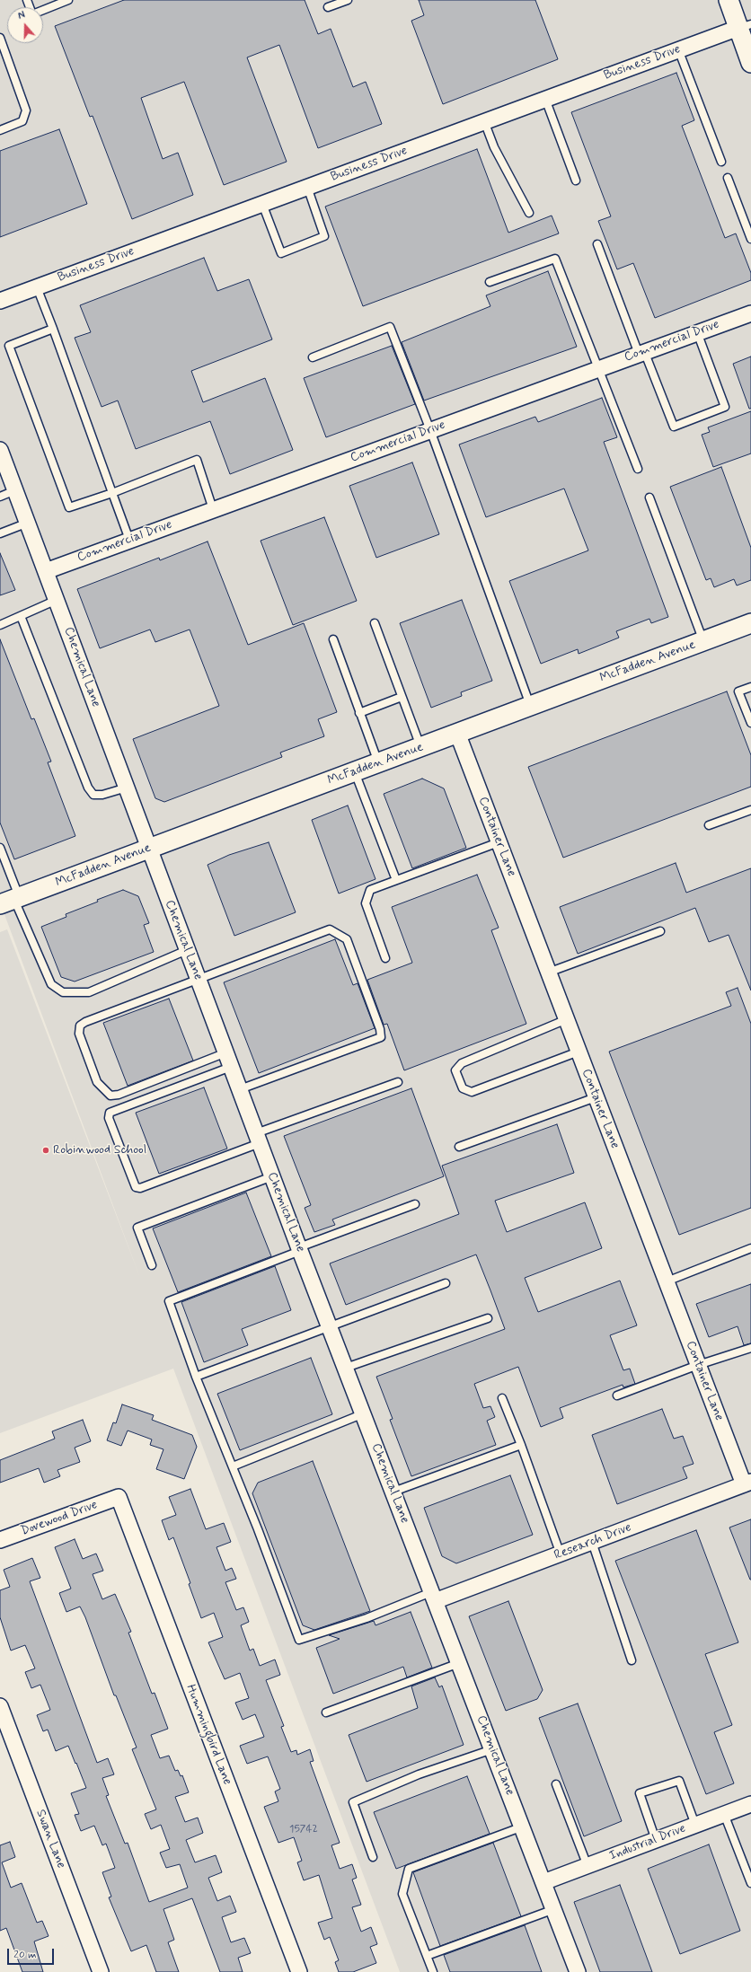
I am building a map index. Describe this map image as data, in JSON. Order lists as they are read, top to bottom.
{
  "streets": {
    "street": [
      "Business Drive",
      "Commercial Drive",
      "McFadden Avenue",
      "Chemical Lane",
      "Container Lane",
      "Dovewood Drive",
      "Research Drive",
      "Hummingbird Lane",
      "Swan Lane",
      "Industrial Drive"
    ]
  },
  "crossings": [
    ["Commercial Drive", "Chemical Lane"],
    ["McFadden Avenue", "Chemical Lane"],
    ["McFadden Avenue", "Container Lane"],
    ["Chemical Lane", "Research Drive"],
    ["Chemical Lane", "Industrial Drive"],
    ["Container Lane", "Research Drive"],
    ["Dovewood Drive", "Hummingbird Lane"]
  ],
  "places": ["Robinwood School"],
  "house_numbers": ["15742"],
  "scale_bar": "20 m",
  "north": "top"
}
